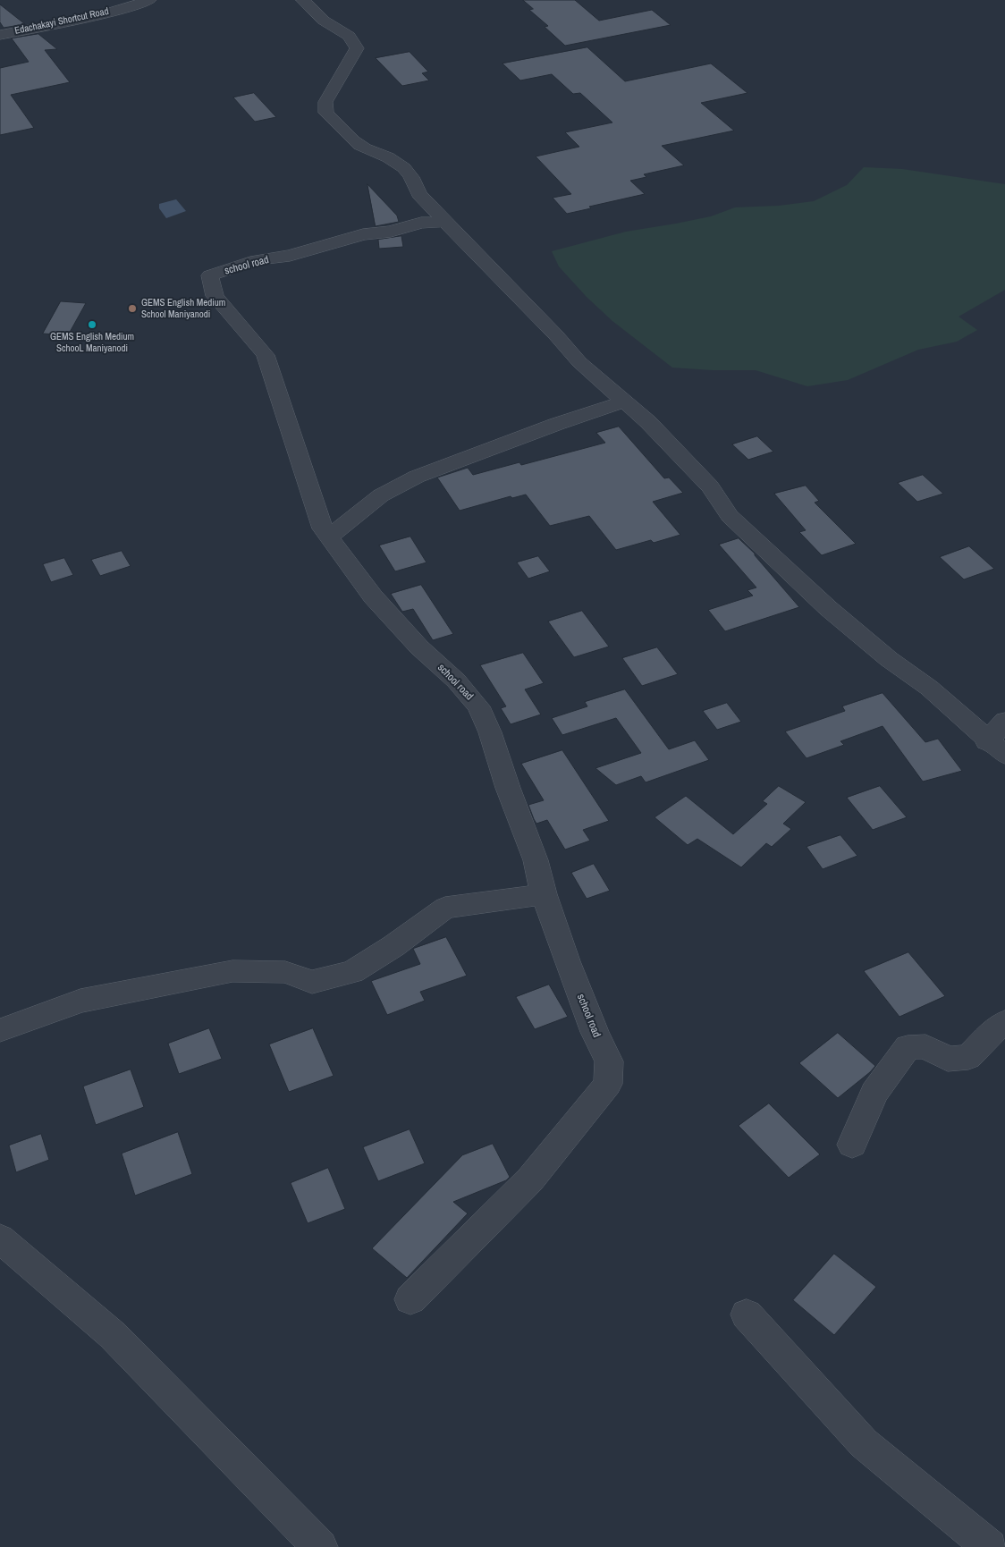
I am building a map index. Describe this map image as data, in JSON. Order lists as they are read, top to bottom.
{
  "streets": {
    "street": ["Edachakayi Shortcut Road", "school road"]
  },
  "places": ["GEMS English Medium School Maniyanodi", "GEMS English Medium SchooL Maniyanodi"]
}
